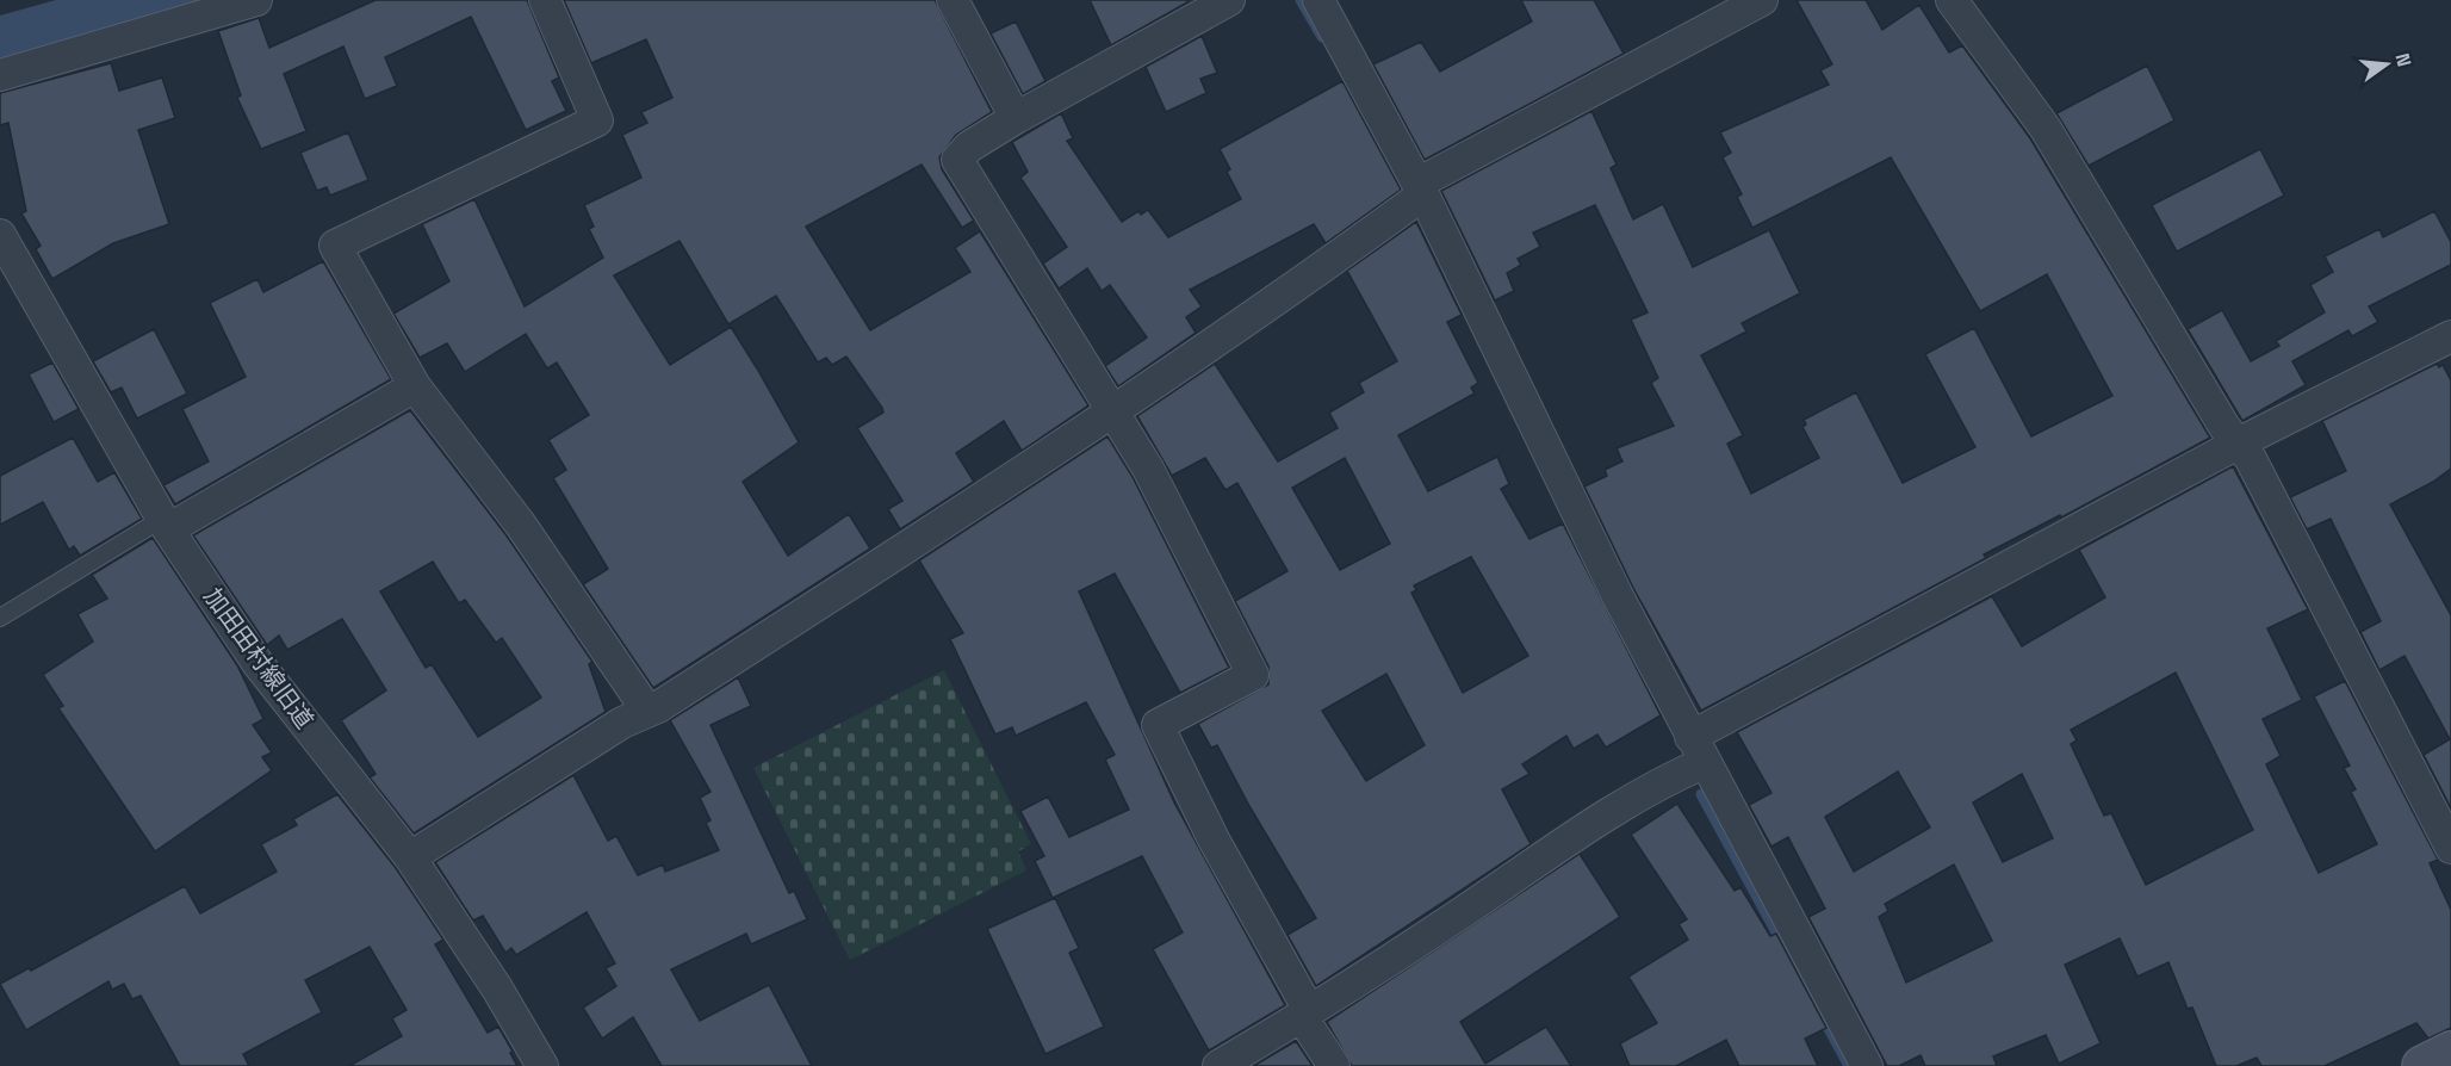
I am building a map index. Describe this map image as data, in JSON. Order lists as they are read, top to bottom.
{
  "streets": {
    "street": ["加田田村線旧道"]
  },
  "north": "right"
}
